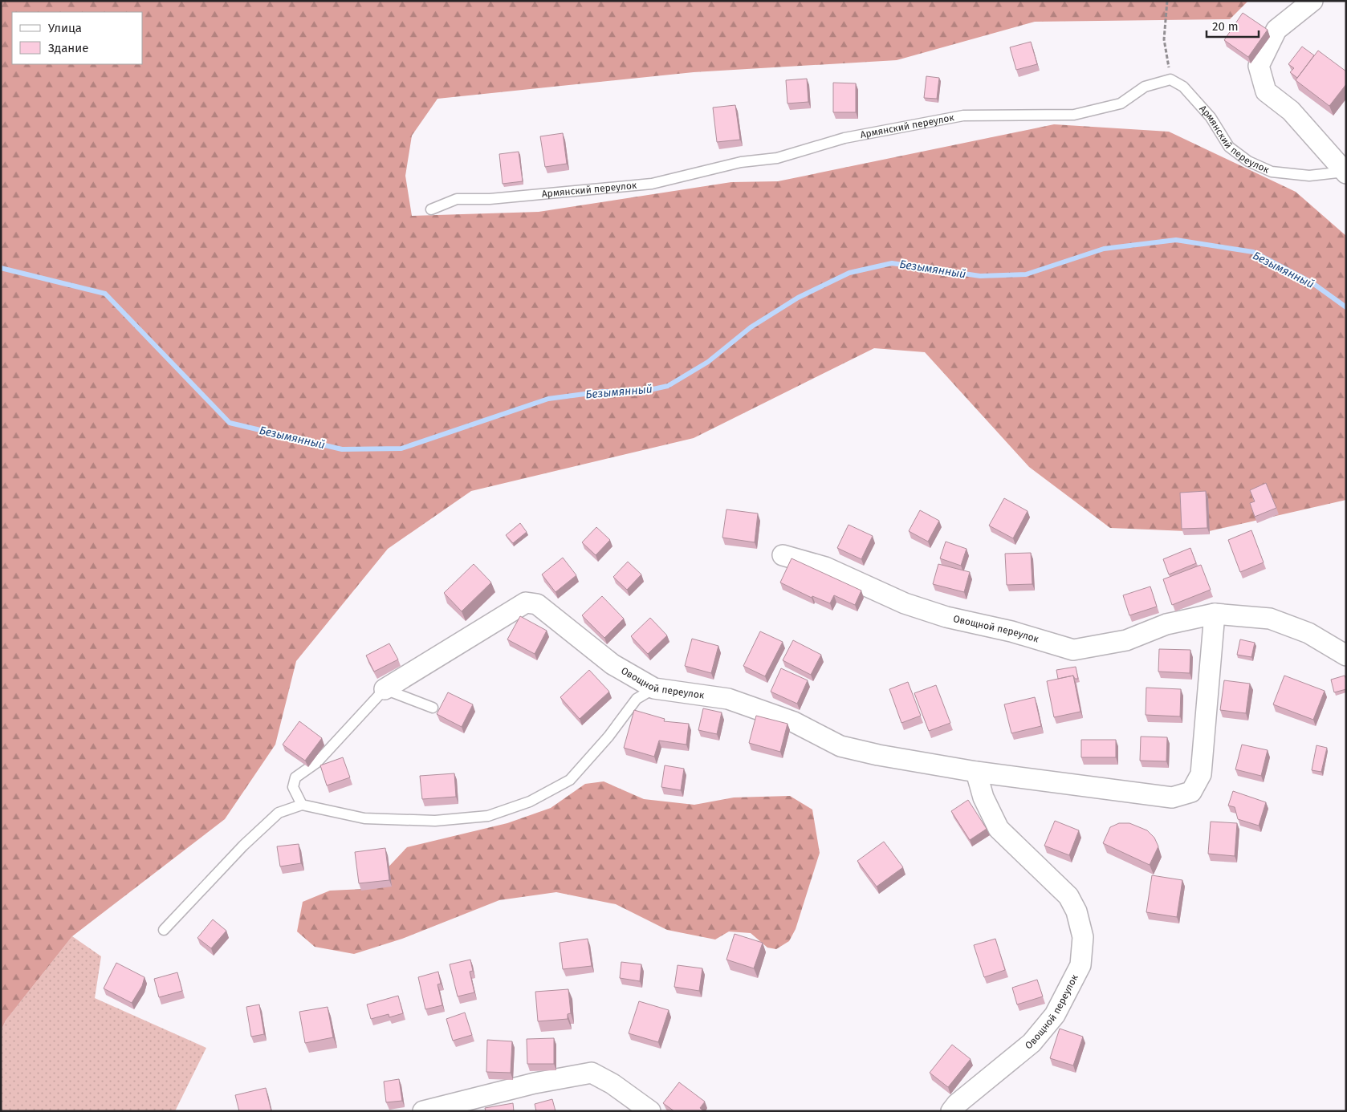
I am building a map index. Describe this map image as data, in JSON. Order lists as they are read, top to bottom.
{
  "streets": {
    "street": ["Армянский переулок", "Овощной переулок"]
  },
  "water": ["Безымянный"],
  "legend": ["Улица", "Здание"],
  "scale_bar": "20 m"
}
